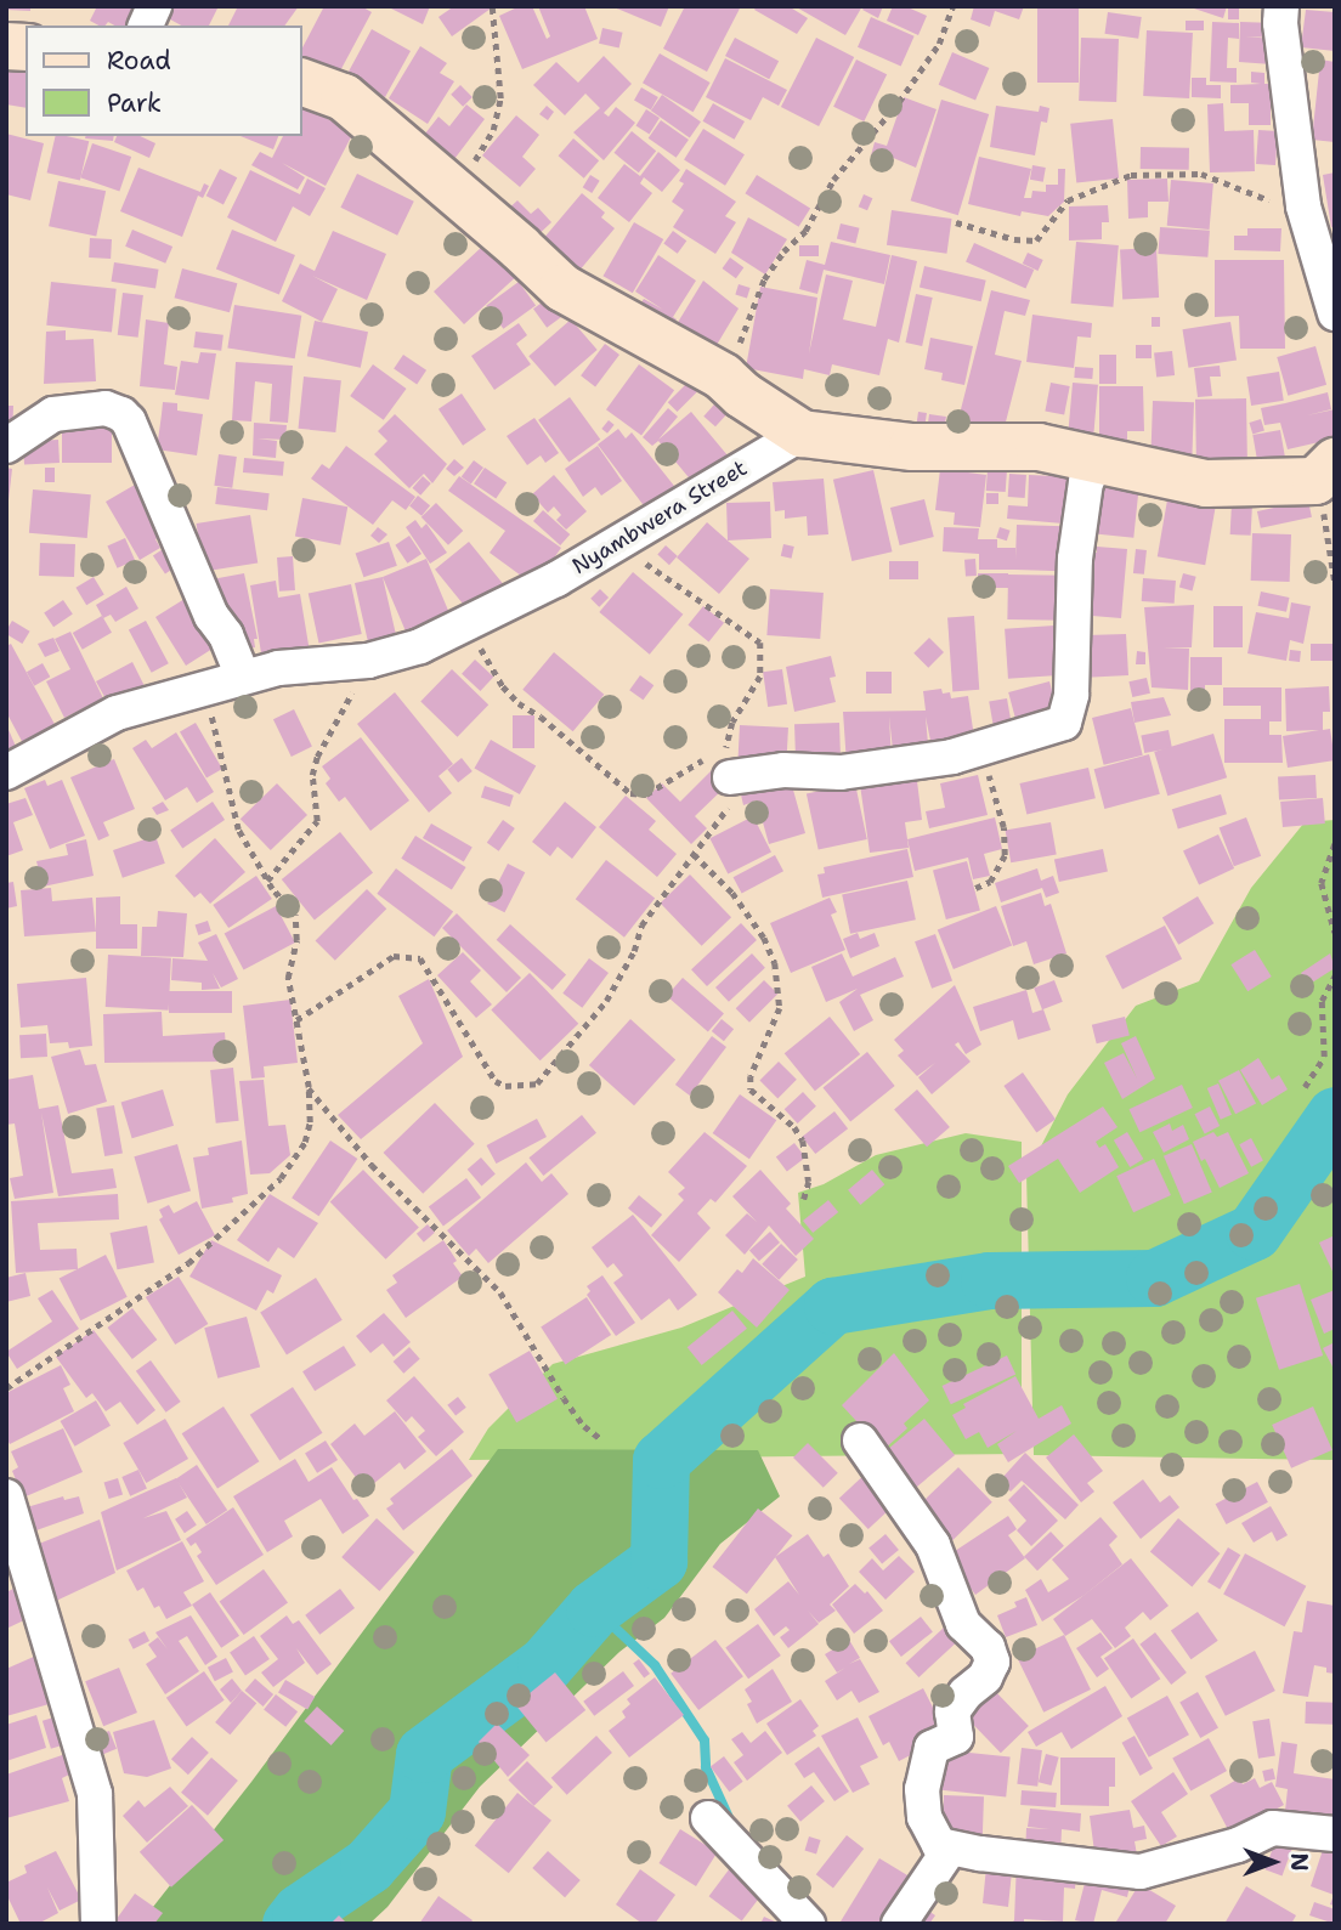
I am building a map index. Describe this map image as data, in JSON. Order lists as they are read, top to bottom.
{
  "streets": {
    "street": ["Nyambwera Street"]
  },
  "legend": ["Road", "Park"],
  "north": "right"
}
